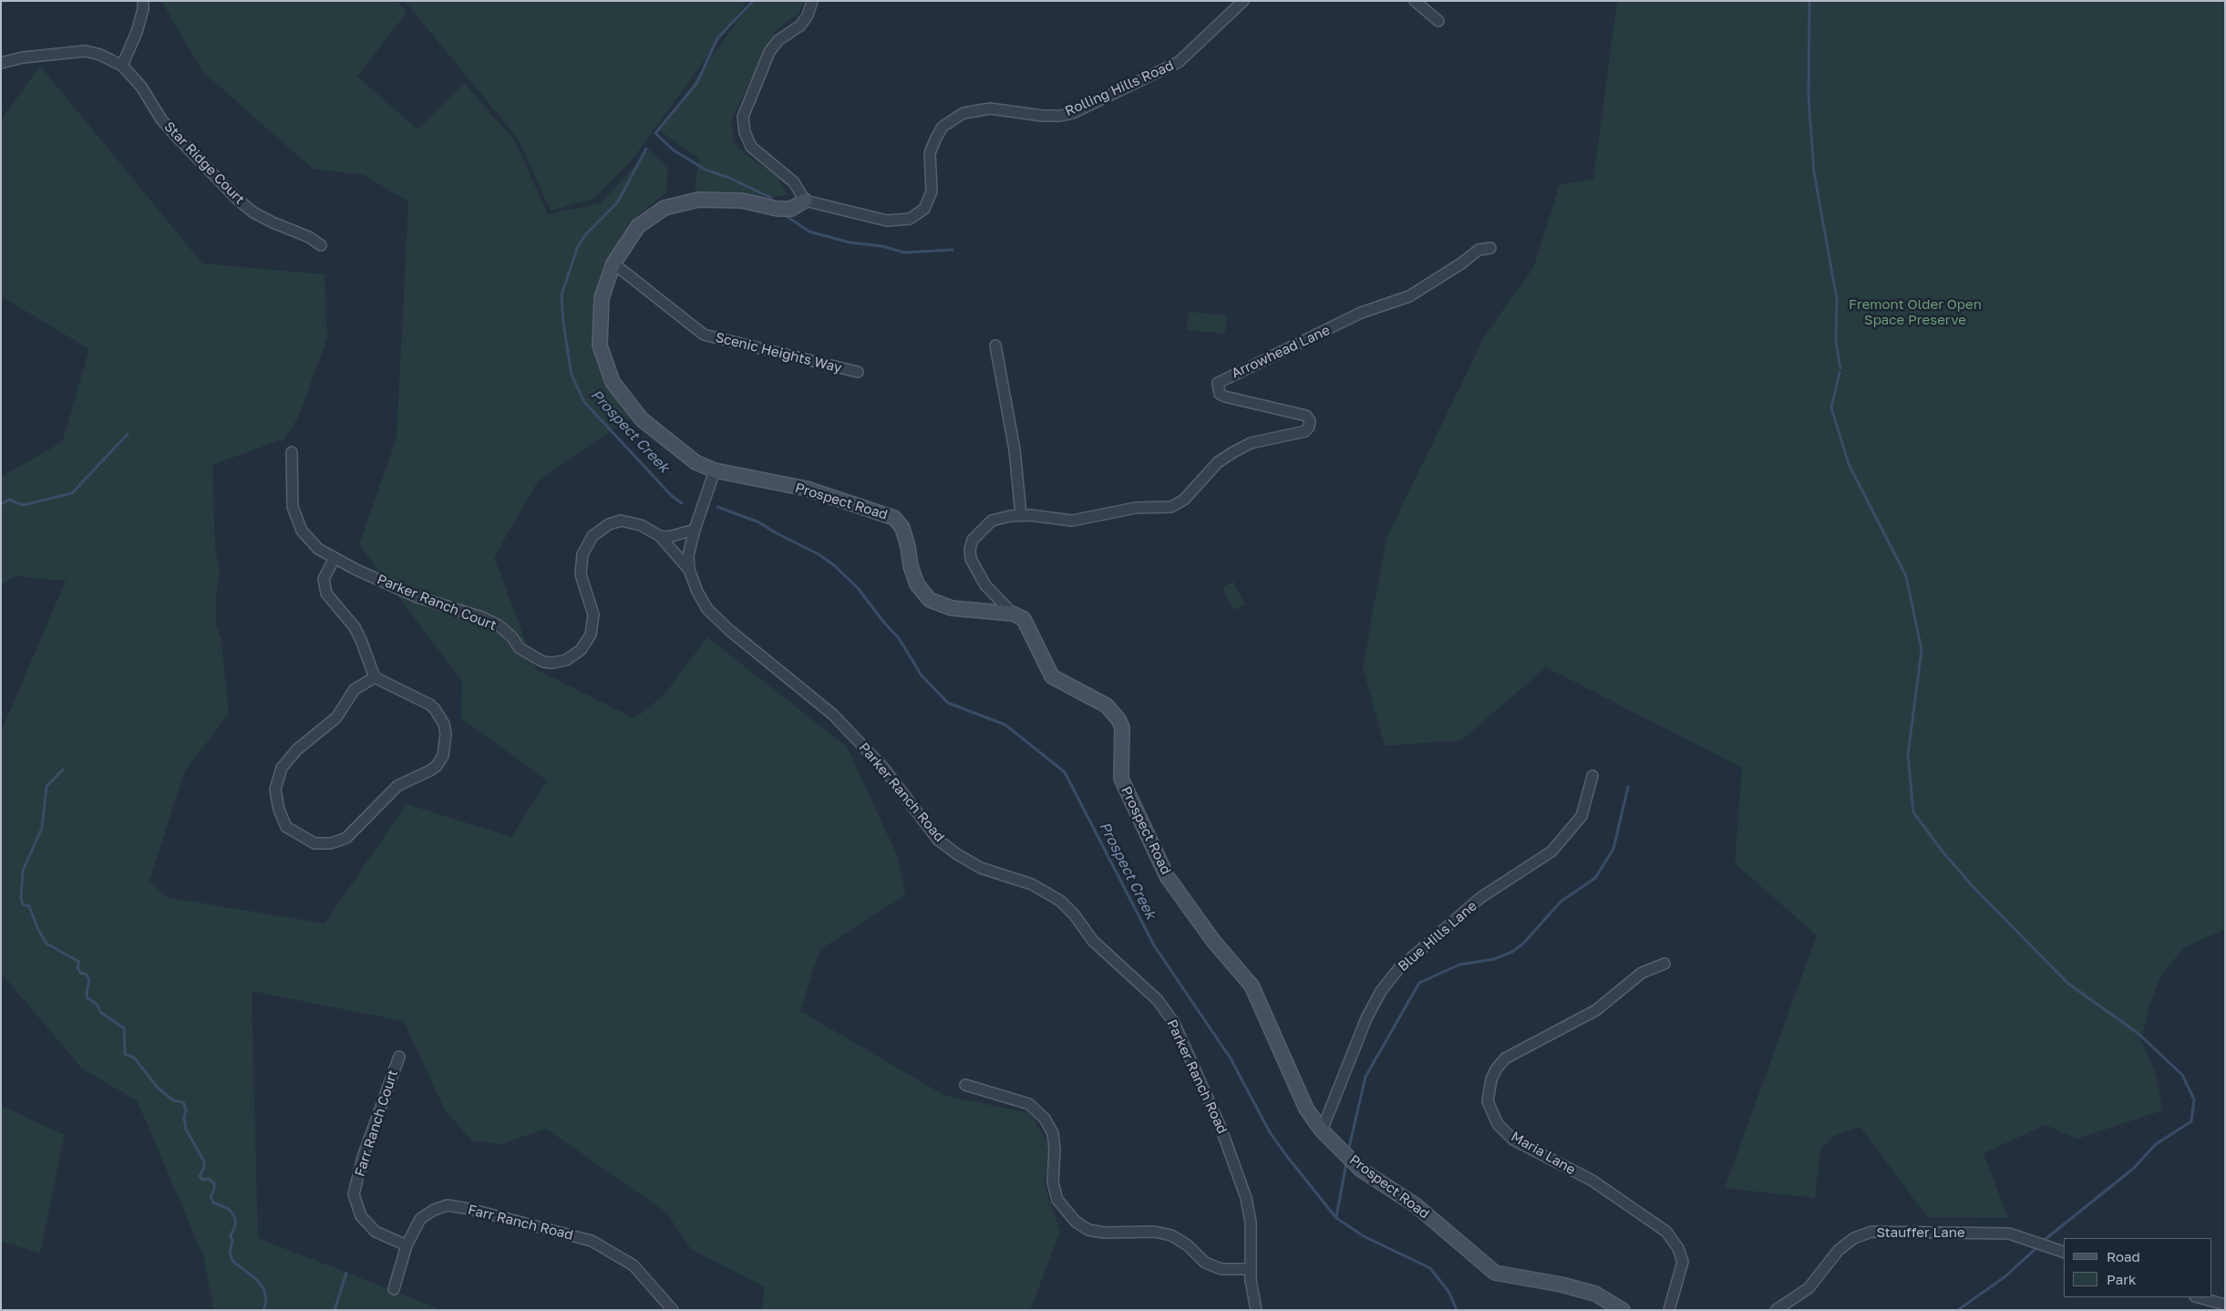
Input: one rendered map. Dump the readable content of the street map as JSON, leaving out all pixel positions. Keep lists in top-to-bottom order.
{
  "streets": {
    "street": [
      "Rolling Hills Road",
      "Star Ridge Court",
      "Arrowhead Lane",
      "Scenic Heights Way",
      "Prospect Road",
      "Parker Ranch Court",
      "Parker Ranch Road",
      "Blue Hills Lane",
      "Farr Ranch Court",
      "Maria Lane",
      "Farr Ranch Road",
      "Stauffer Lane"
    ]
  },
  "crossings": [
    ["Rolling Hills Road", "Prospect Road"],
    ["Arrowhead Lane", "Prospect Road"],
    ["Scenic Heights Way", "Prospect Road"],
    ["Prospect Road", "Parker Ranch Road"],
    ["Prospect Road", "Blue Hills Lane"],
    ["Parker Ranch Court", "Parker Ranch Road"],
    ["Farr Ranch Court", "Farr Ranch Road"]
  ],
  "water": ["Prospect Creek"],
  "parks": ["Fremont Older Open Space Preserve"],
  "legend": ["Road", "Park"]
}
